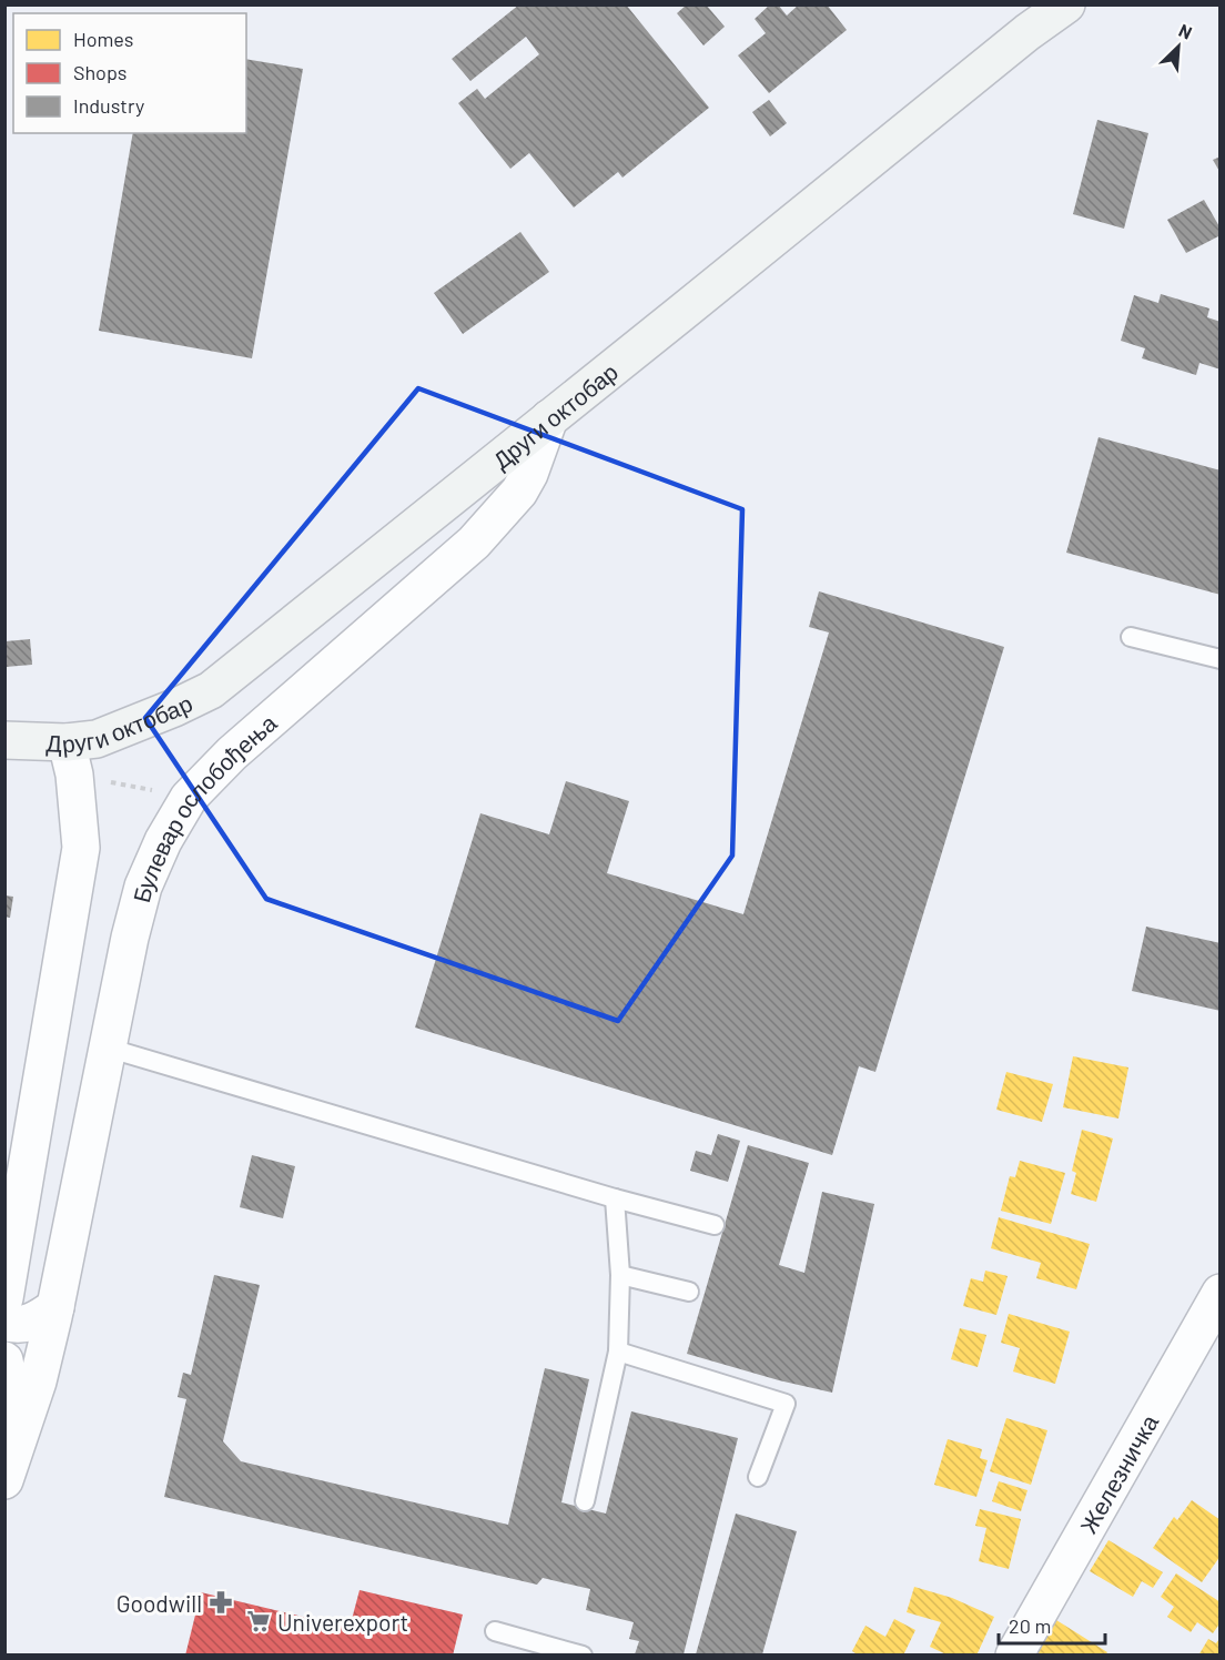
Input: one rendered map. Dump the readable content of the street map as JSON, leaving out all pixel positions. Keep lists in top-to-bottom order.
{
  "streets": {
    "main road": ["Други октобар"],
    "street": ["Булевар ослобођења", "Железничка"]
  },
  "crossings": [
    ["Други октобар", "Булевар ослобођења"]
  ],
  "places": {
    "pharmacy": ["Goodwill"],
    "supermarket": ["Univerexport"]
  },
  "legend": ["Homes", "Shops", "Industry"],
  "scale_bar": "20 m",
  "north": "top right"
}
